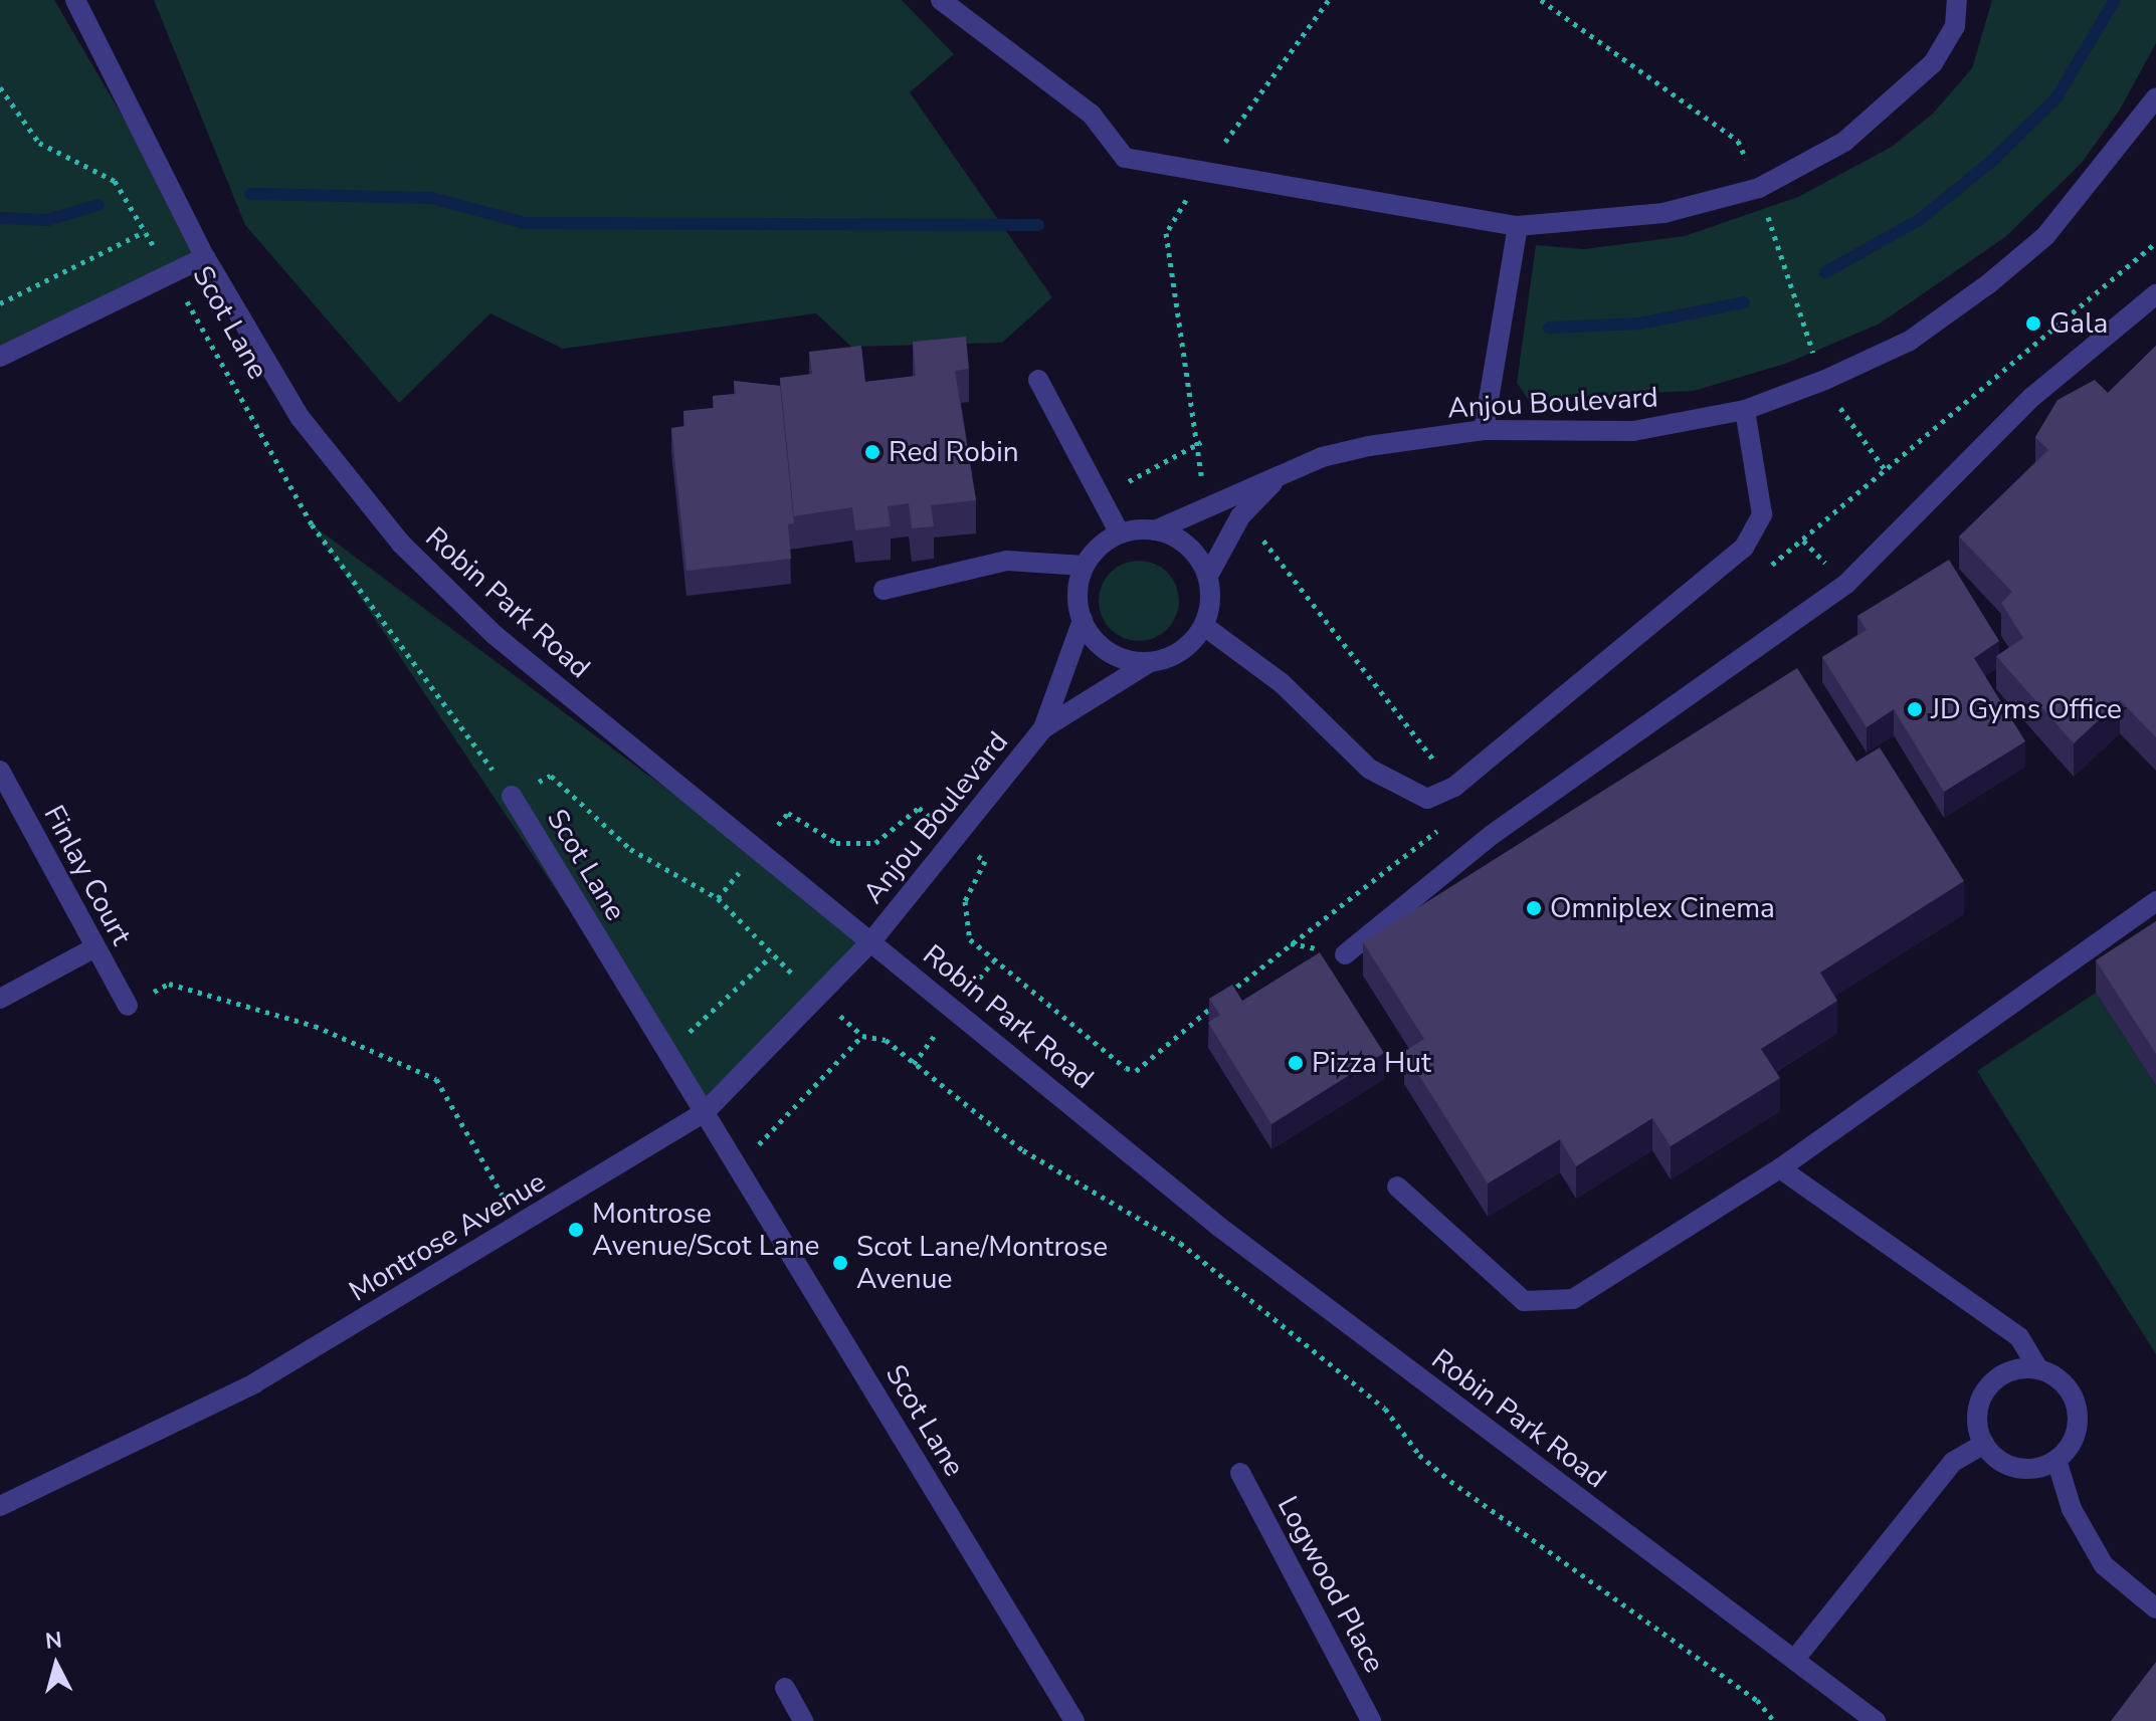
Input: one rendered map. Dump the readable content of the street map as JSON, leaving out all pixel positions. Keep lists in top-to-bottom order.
{
  "streets": {
    "street": [
      "Scot Lane",
      "Anjou Boulevard",
      "Robin Park Road",
      "Finlay Court",
      "Montrose Avenue",
      "Logwood Place"
    ]
  },
  "crossings": [
    ["Scot Lane", "Robin Park Road"],
    ["Scot Lane", "Montrose Avenue"],
    ["Anjou Boulevard", "Robin Park Road"],
    ["Anjou Boulevard", "Montrose Avenue"],
    ["Robin Park Road", "Montrose Avenue"]
  ],
  "places": [
    "Gala",
    "Red Robin",
    "JD Gyms Office",
    "Omniplex Cinema",
    "Pizza Hut",
    "Montrose Avenue/Scot Lane",
    "Scot Lane/Montrose Avenue"
  ],
  "north": "top"
}
